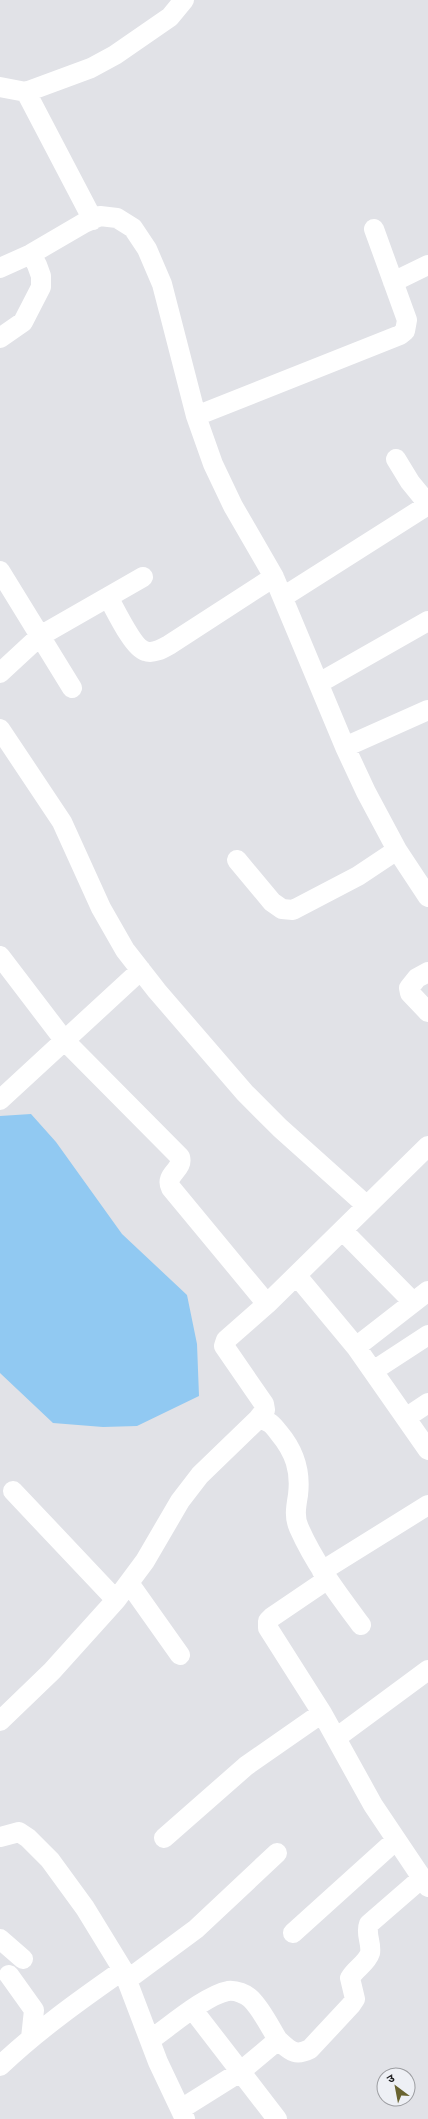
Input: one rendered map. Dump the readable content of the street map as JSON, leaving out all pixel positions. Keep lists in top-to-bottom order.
{
  "north": "top left"
}
